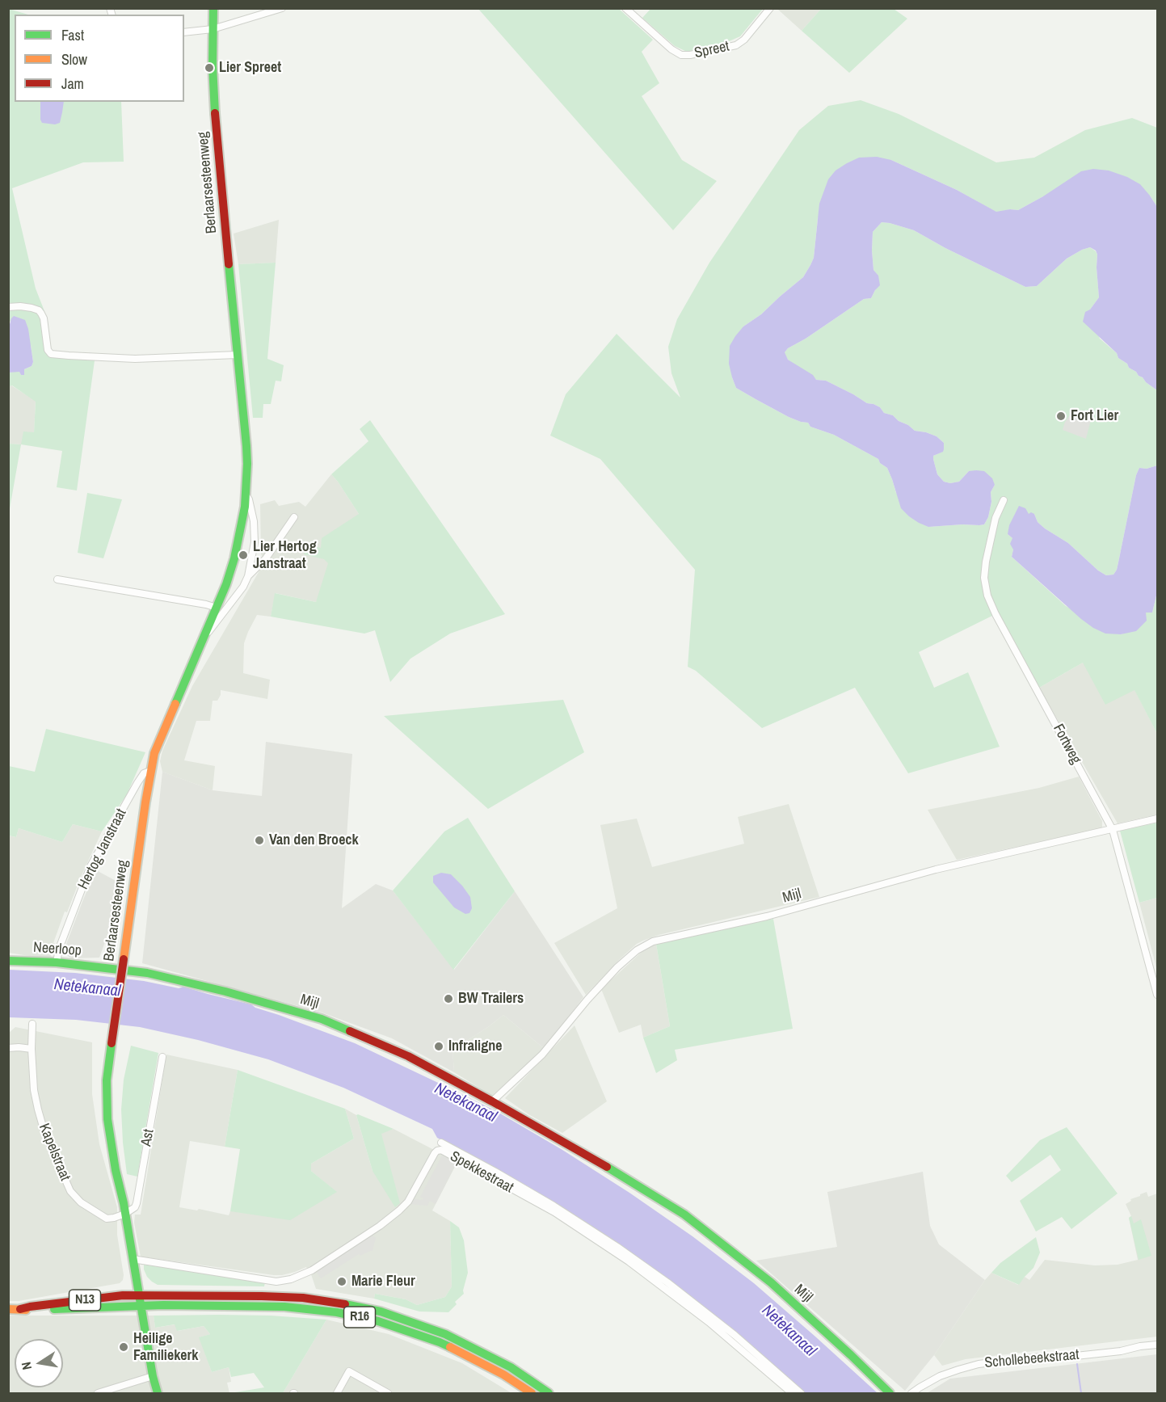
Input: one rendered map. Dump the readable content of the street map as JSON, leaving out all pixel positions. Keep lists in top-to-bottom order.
{
  "streets": {
    "street": [
      "Spreet",
      "Berlaarsesteenweg",
      "Fortweg",
      "Hertog Janstraat",
      "Mijl",
      "Neerloop",
      "Ast",
      "Kapelstraat",
      "Spekkestraat",
      "N13",
      "R16",
      "Schollebeekstraat"
    ]
  },
  "crossings": [
    ["Berlaarsesteenweg", "Hertog Janstraat"],
    ["Berlaarsesteenweg", "Ast"],
    ["Berlaarsesteenweg", "Kapelstraat"],
    ["Berlaarsesteenweg", "Spekkestraat"],
    ["Berlaarsesteenweg", "N13"],
    ["Berlaarsesteenweg", "R16"],
    ["Fortweg", "Mijl"],
    ["Hertog Janstraat", "Neerloop"],
    ["Mijl", "Neerloop"],
    ["Ast", "Kapelstraat"],
    ["N13", "R16"]
  ],
  "water": ["Netekanaal"],
  "places": [
    "Lier Spreet",
    "Fort Lier",
    "Lier Hertog Janstraat",
    "Van den Broeck",
    "BW Trailers",
    "Infraligne",
    "Marie Fleur",
    "Heilige Familiekerk"
  ],
  "legend": ["Fast", "Slow", "Jam"],
  "north": "left"
}
